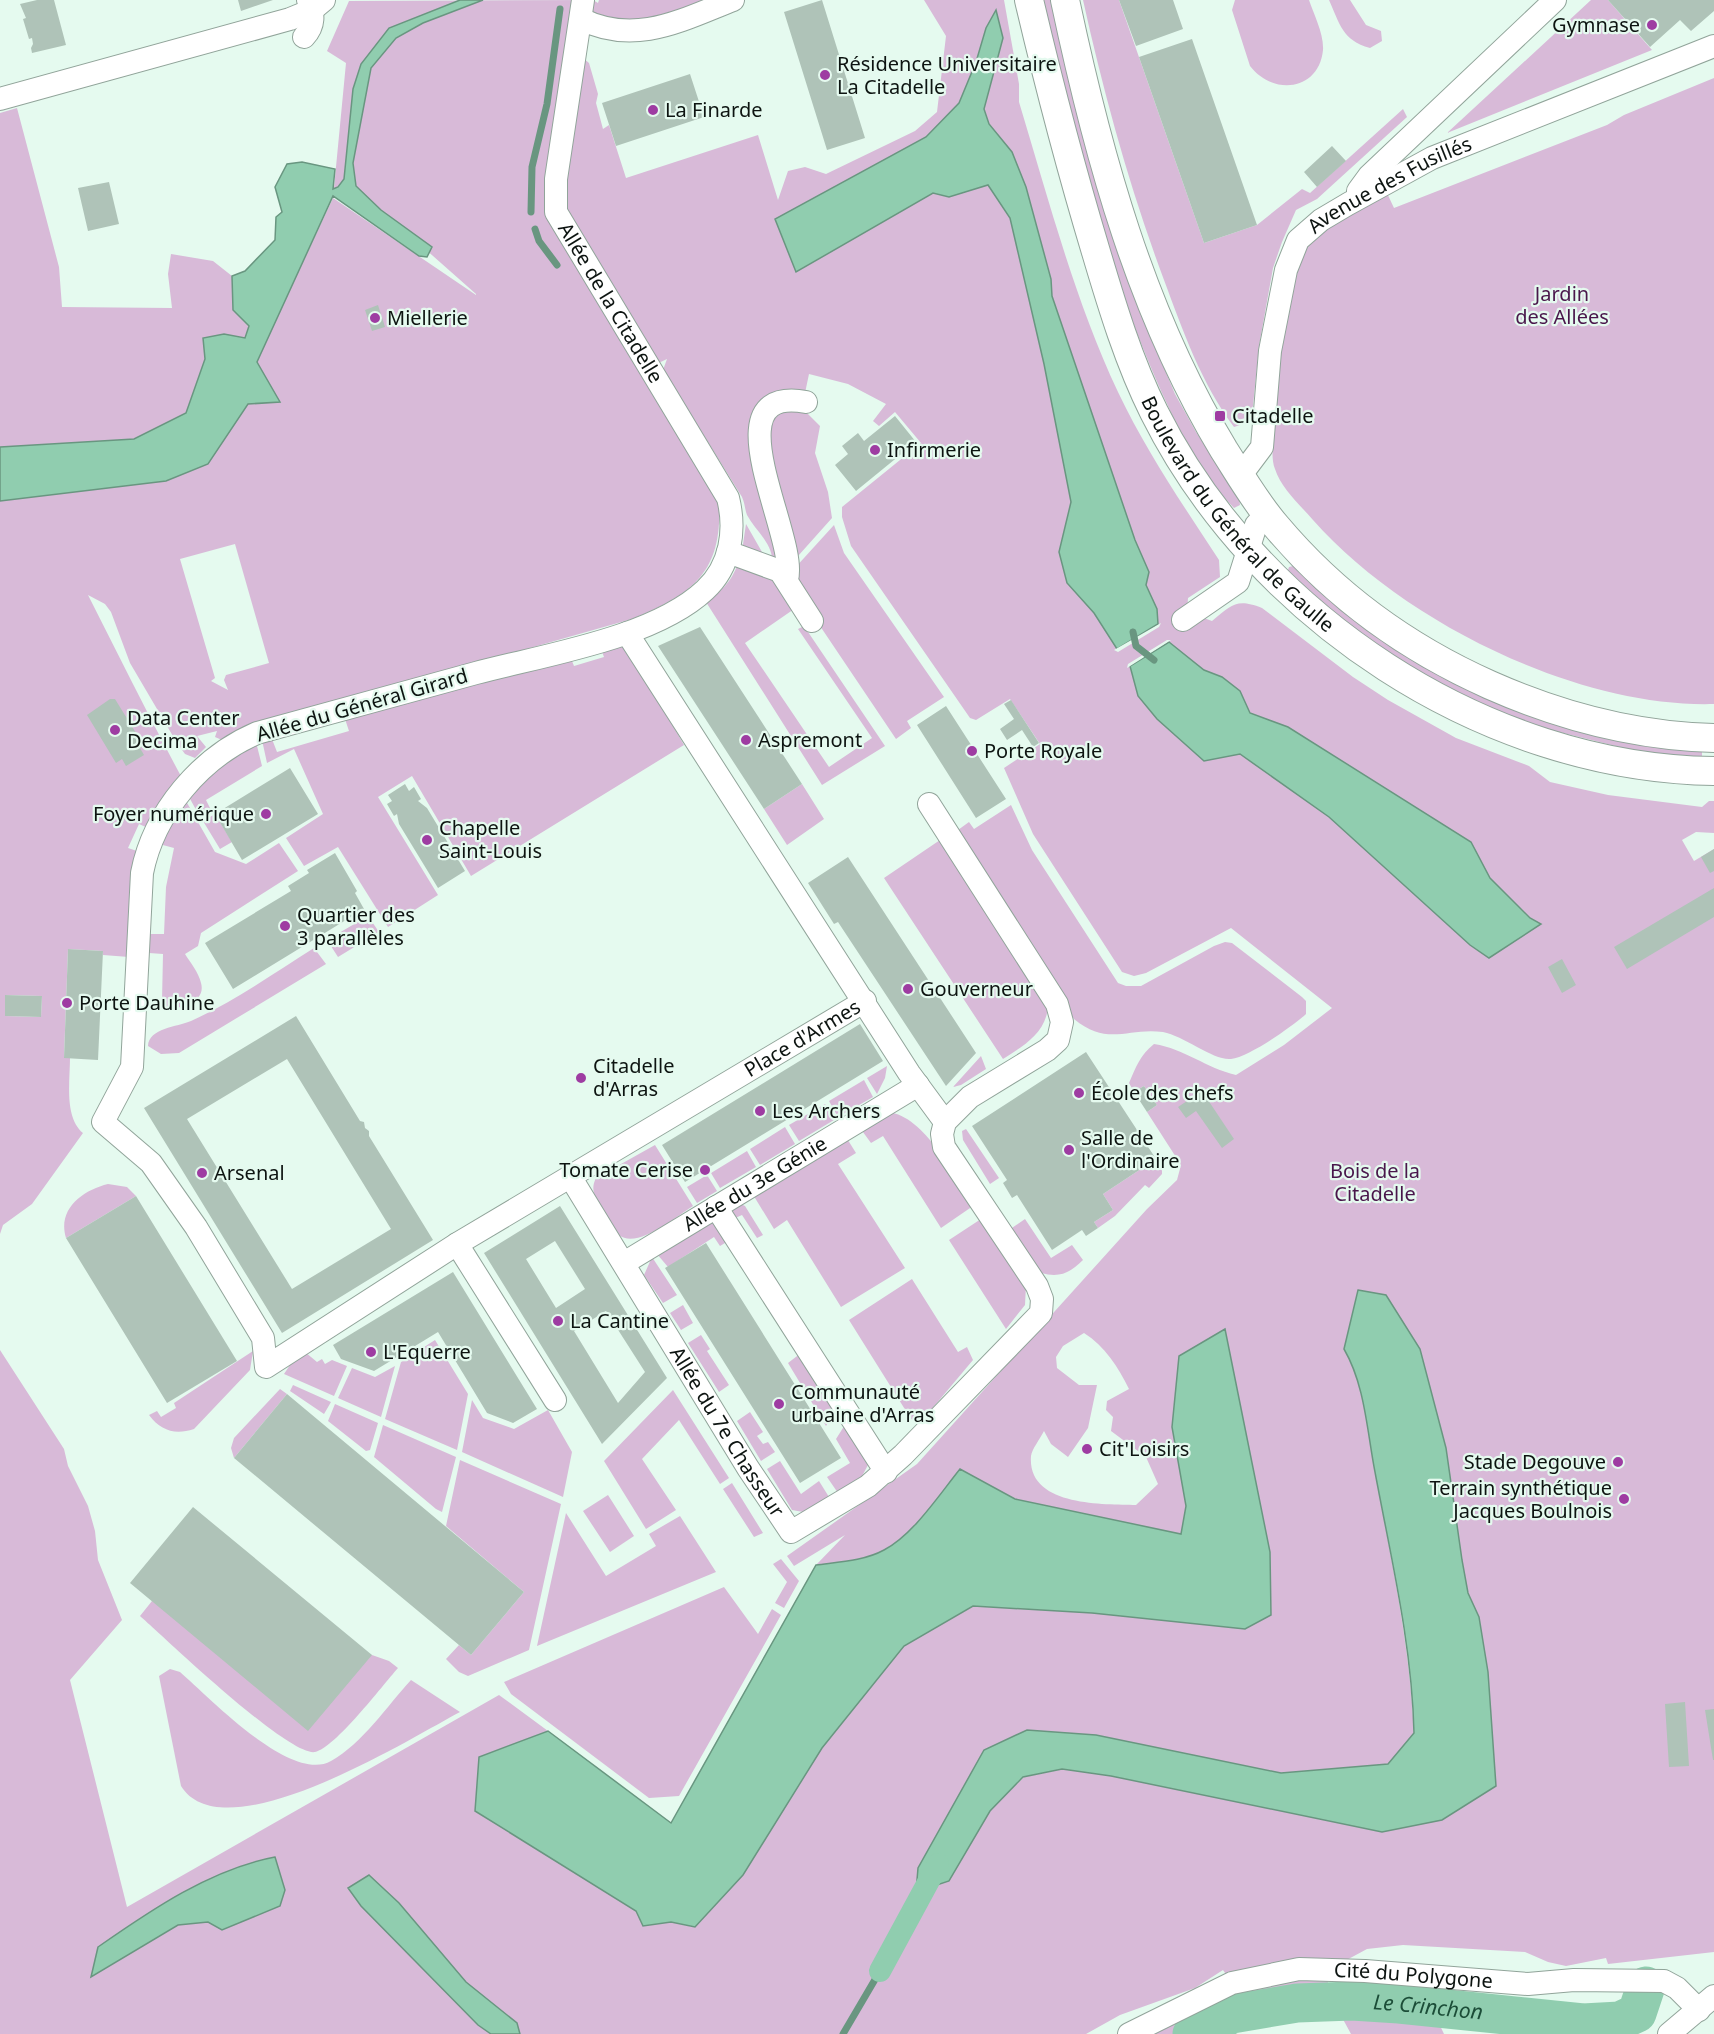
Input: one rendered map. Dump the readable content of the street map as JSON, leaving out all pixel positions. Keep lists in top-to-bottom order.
{
  "streets": {
    "main road": ["Boulevard du Général de Gaulle"],
    "street": [
      "Avenue des Fusillés",
      "Allée de la Citadelle",
      "Allée du Général Girard",
      "Place d'Armes",
      "Allée du 3e Génie",
      "Allée du 7e Chasseur",
      "Cité du Polygone"
    ]
  },
  "crossings": [
    ["Avenue des Fusillés", "Boulevard du Général de Gaulle"],
    ["Allée de la Citadelle", "Allée du Général Girard"],
    ["Allée du Général Girard", "Place d'Armes"],
    ["Place d'Armes", "Allée du 7e Chasseur"],
    ["Allée du 3e Génie", "Allée du 7e Chasseur"]
  ],
  "water": ["Le Crinchon"],
  "parks": ["Jardin des Allées", "Bois de la Citadelle"],
  "places": {
    "other": [
      "Gymnase",
      "Résidence Universitaire La Citadelle",
      "La Finarde",
      "Miellerie",
      "Infirmerie",
      "Data Center Decima",
      "Aspremont",
      "Porte Royale",
      "Foyer numérique",
      "Chapelle Saint-Louis",
      "Quartier des 3 parallèles",
      "Gouverneur",
      "Porte Dauhine",
      "Citadelle d'Arras",
      "École des chefs",
      "Les Archers",
      "Salle de l'Ordinaire",
      "Tomate Cerise",
      "Arsenal",
      "La Cantine",
      "L'Equerre",
      "Communauté urbaine d'Arras",
      "Cit'Loisirs",
      "Stade Degouve",
      "Terrain synthétique Jacques Boulnois"
    ],
    "transit": ["Citadelle"]
  }
}
